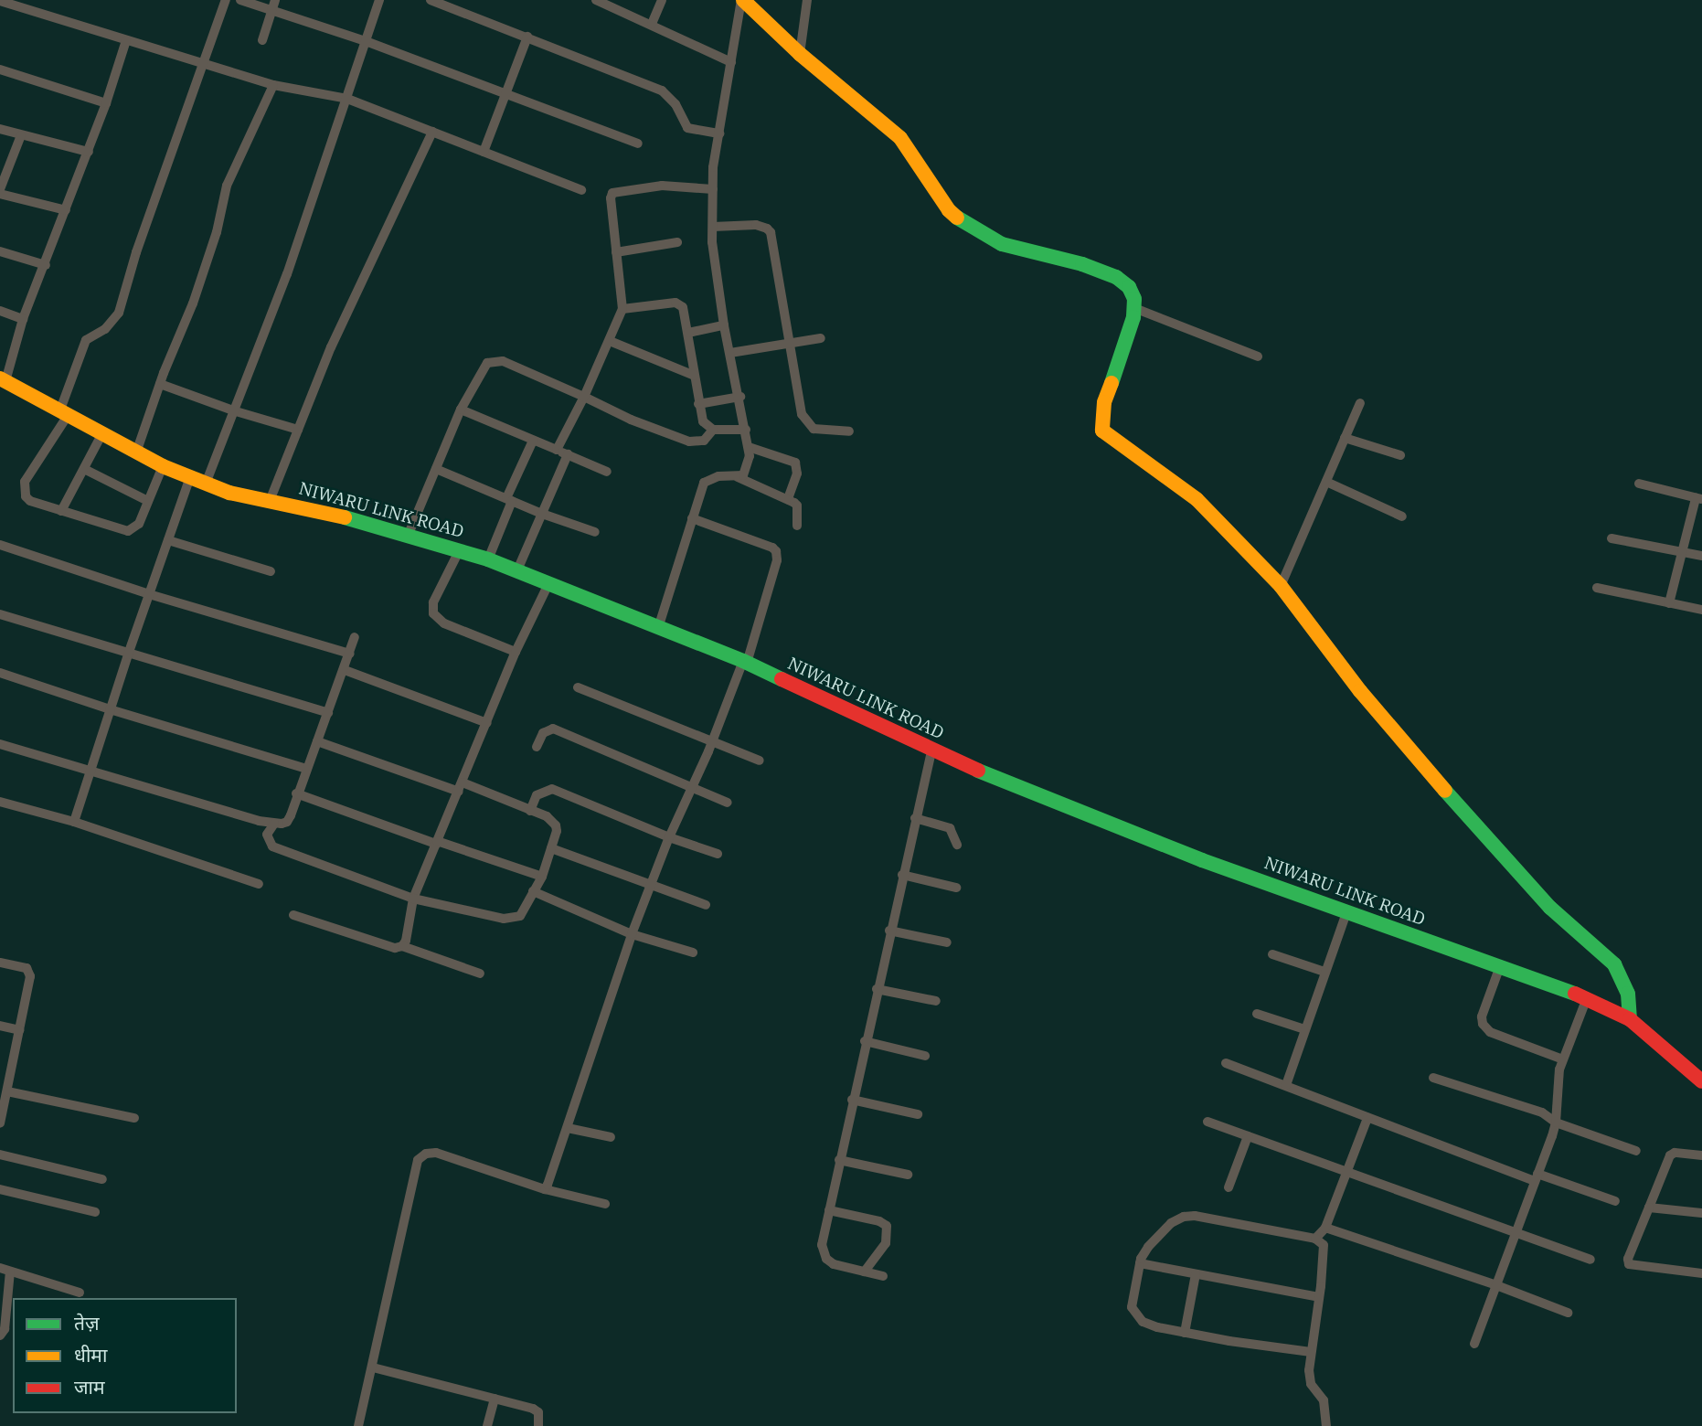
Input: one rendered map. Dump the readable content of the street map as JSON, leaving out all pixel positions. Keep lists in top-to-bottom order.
{
  "streets": {
    "street": ["NIWARU LINK ROAD"]
  },
  "legend": ["तेज़", "धीमा", "जाम"]
}
